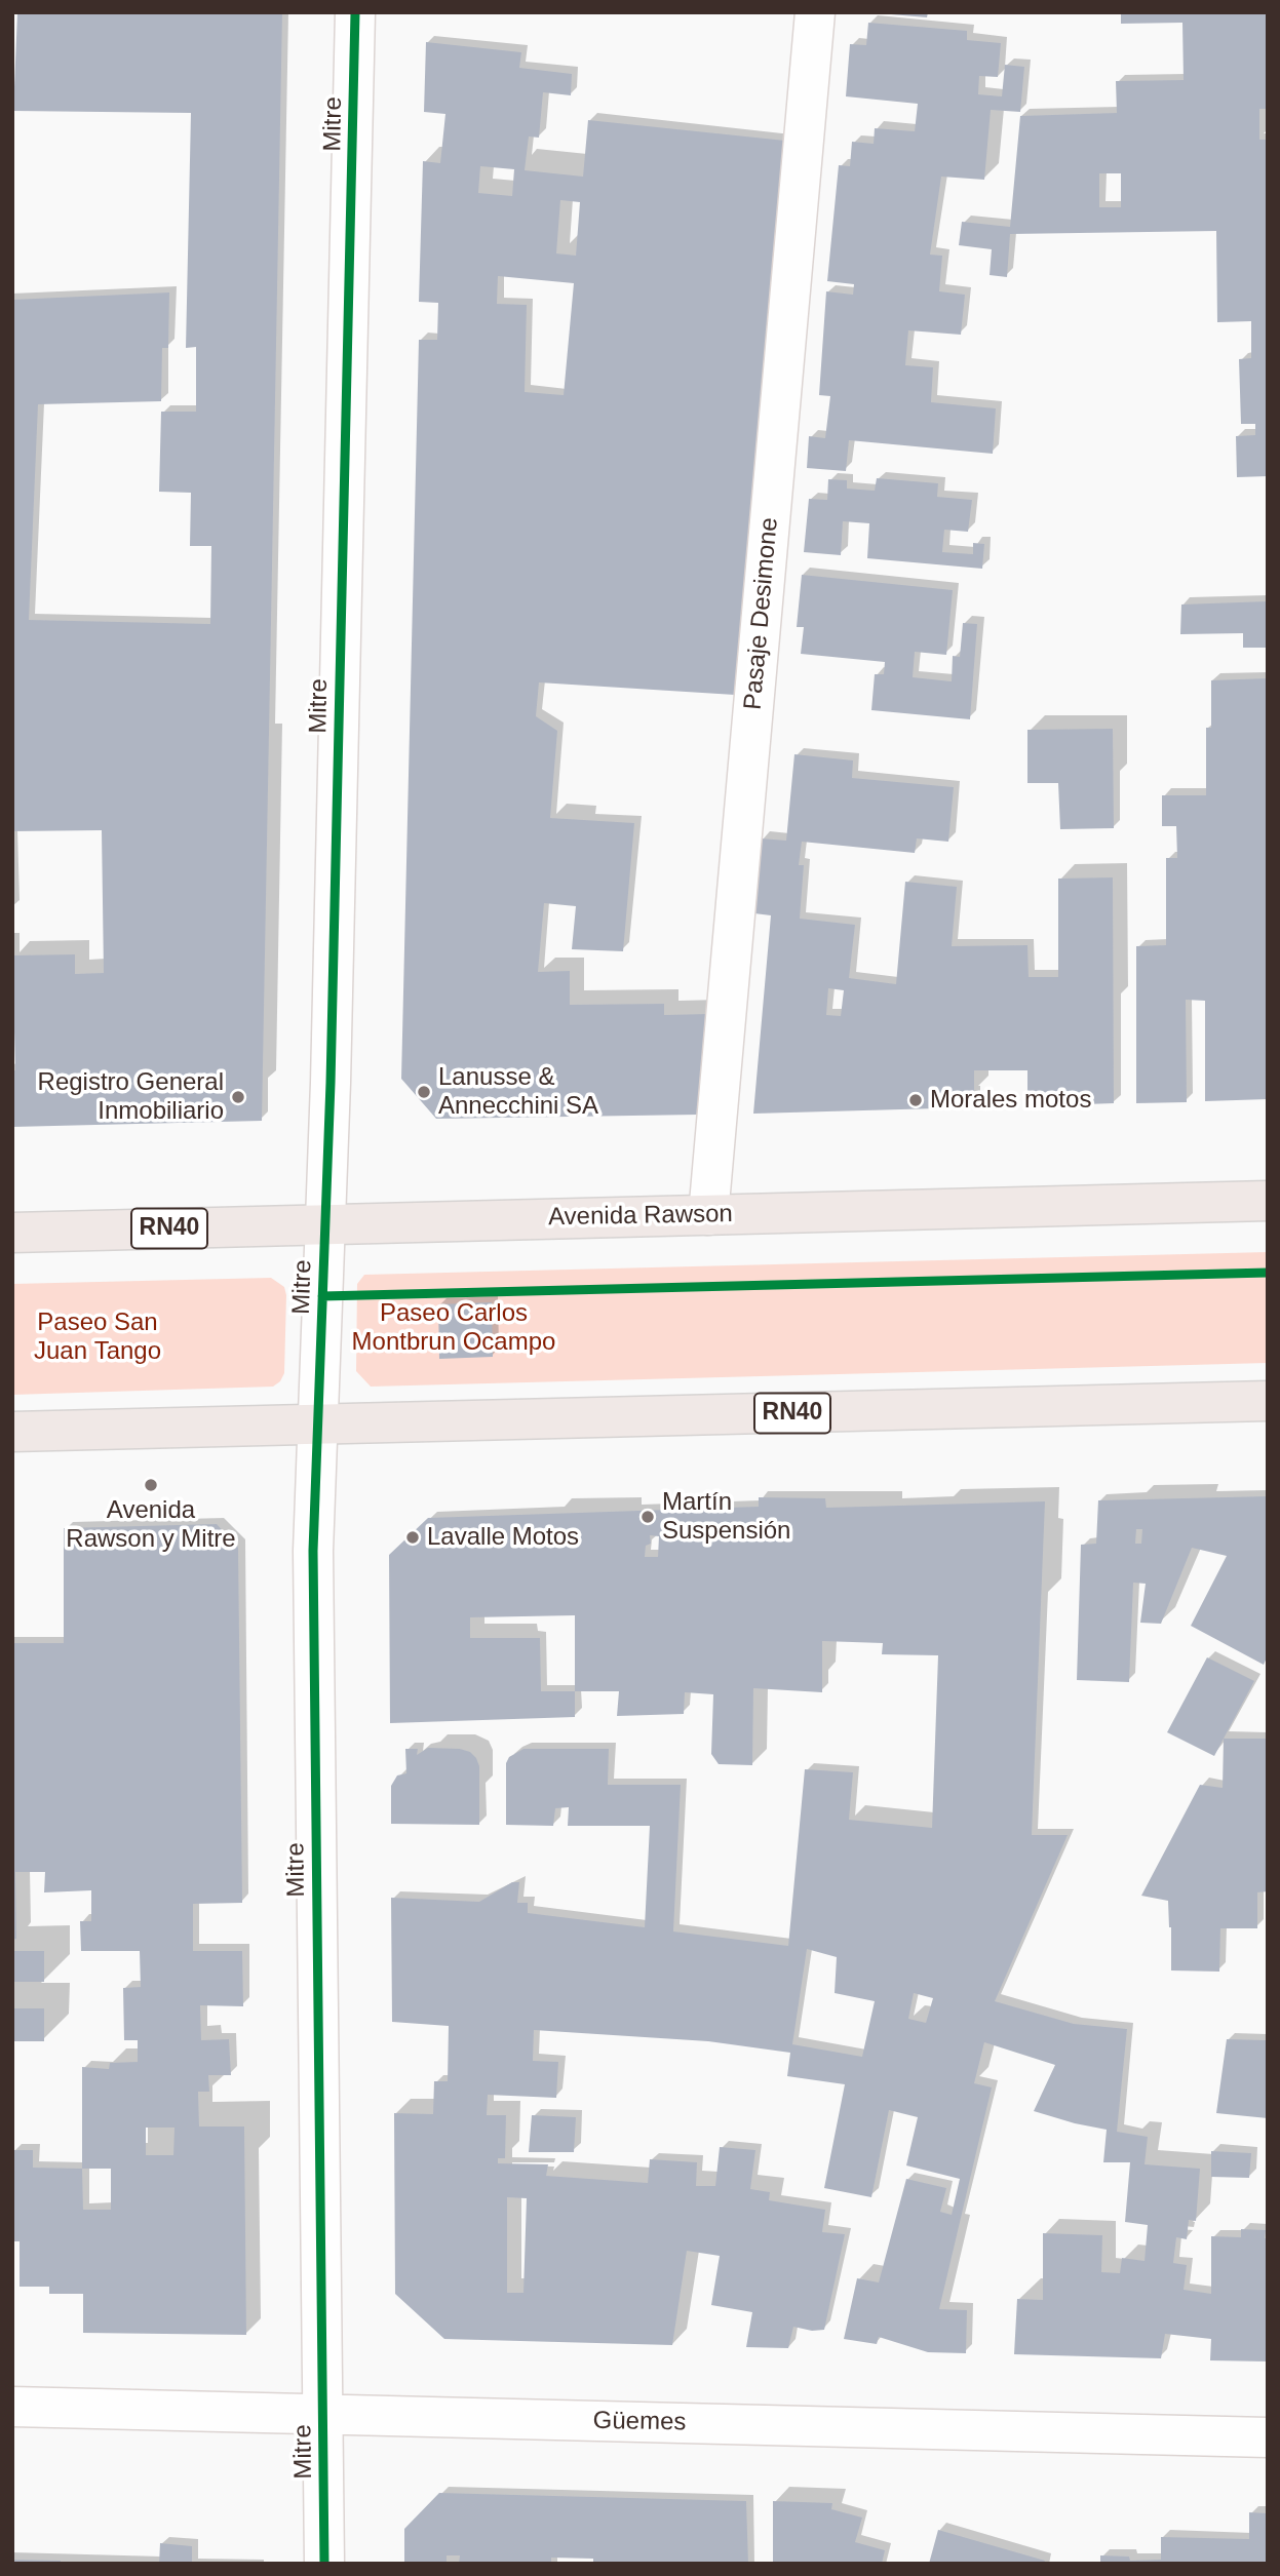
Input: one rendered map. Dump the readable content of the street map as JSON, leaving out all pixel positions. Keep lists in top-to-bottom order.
{
  "streets": {
    "main road": ["Avenida Rawson", "RN40"],
    "street": ["Mitre", "Pasaje Desimone", "Güemes"]
  },
  "crossings": [
    ["Mitre", "Avenida Rawson"],
    ["Mitre", "RN40"],
    ["Mitre", "Güemes"],
    ["Pasaje Desimone", "Avenida Rawson"]
  ],
  "parks": ["Paseo Carlos Montbrun Ocampo", "Paseo San Juan Tango"],
  "places": [
    "Lanusse & Annecchini SA",
    "Registro General Inmobiliario",
    "Morales motos",
    "Avenida Rawson y Mitre",
    "Martín Suspensión",
    "Lavalle Motos"
  ]
}
